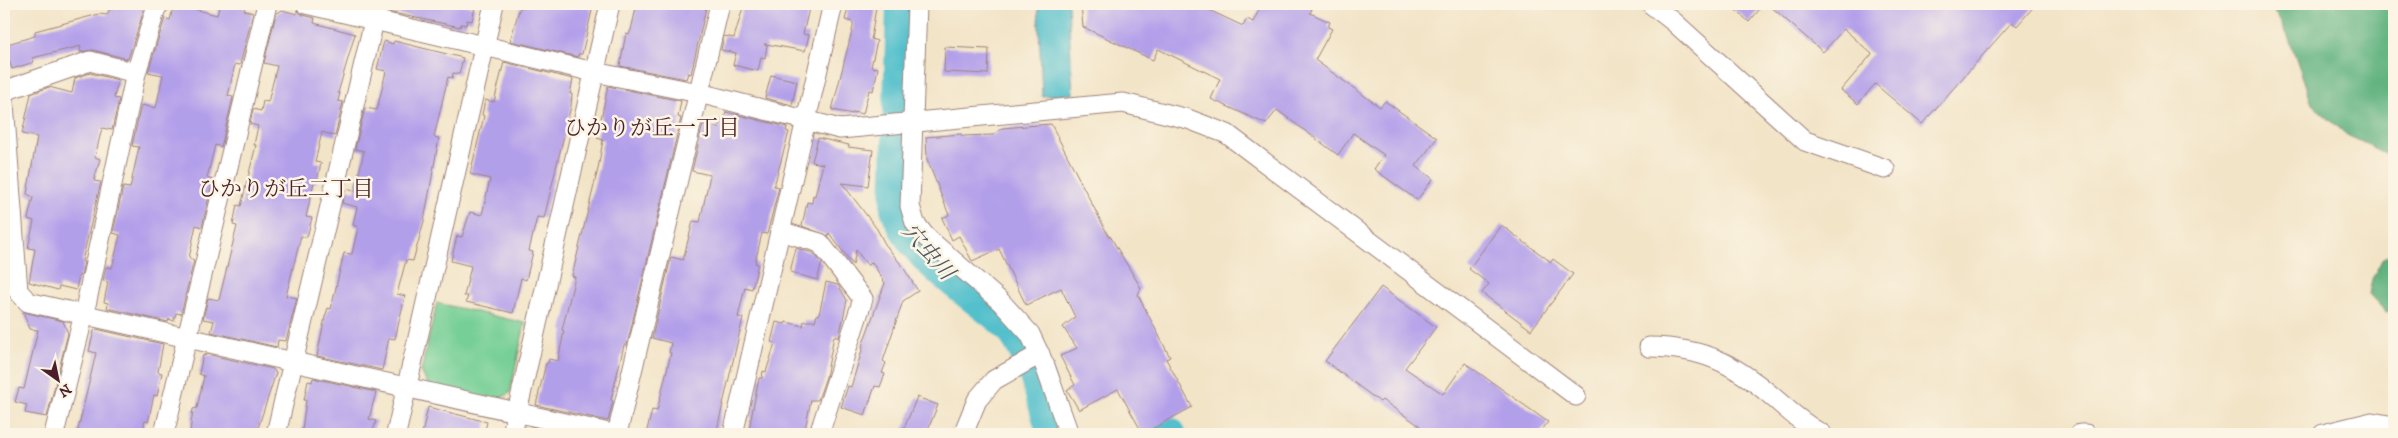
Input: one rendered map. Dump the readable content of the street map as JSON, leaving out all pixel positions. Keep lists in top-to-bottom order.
{
  "districts": ["ひかりが丘一丁目", "ひかりが丘二丁目"],
  "water": ["穴虫川"],
  "north": "bottom right"
}
